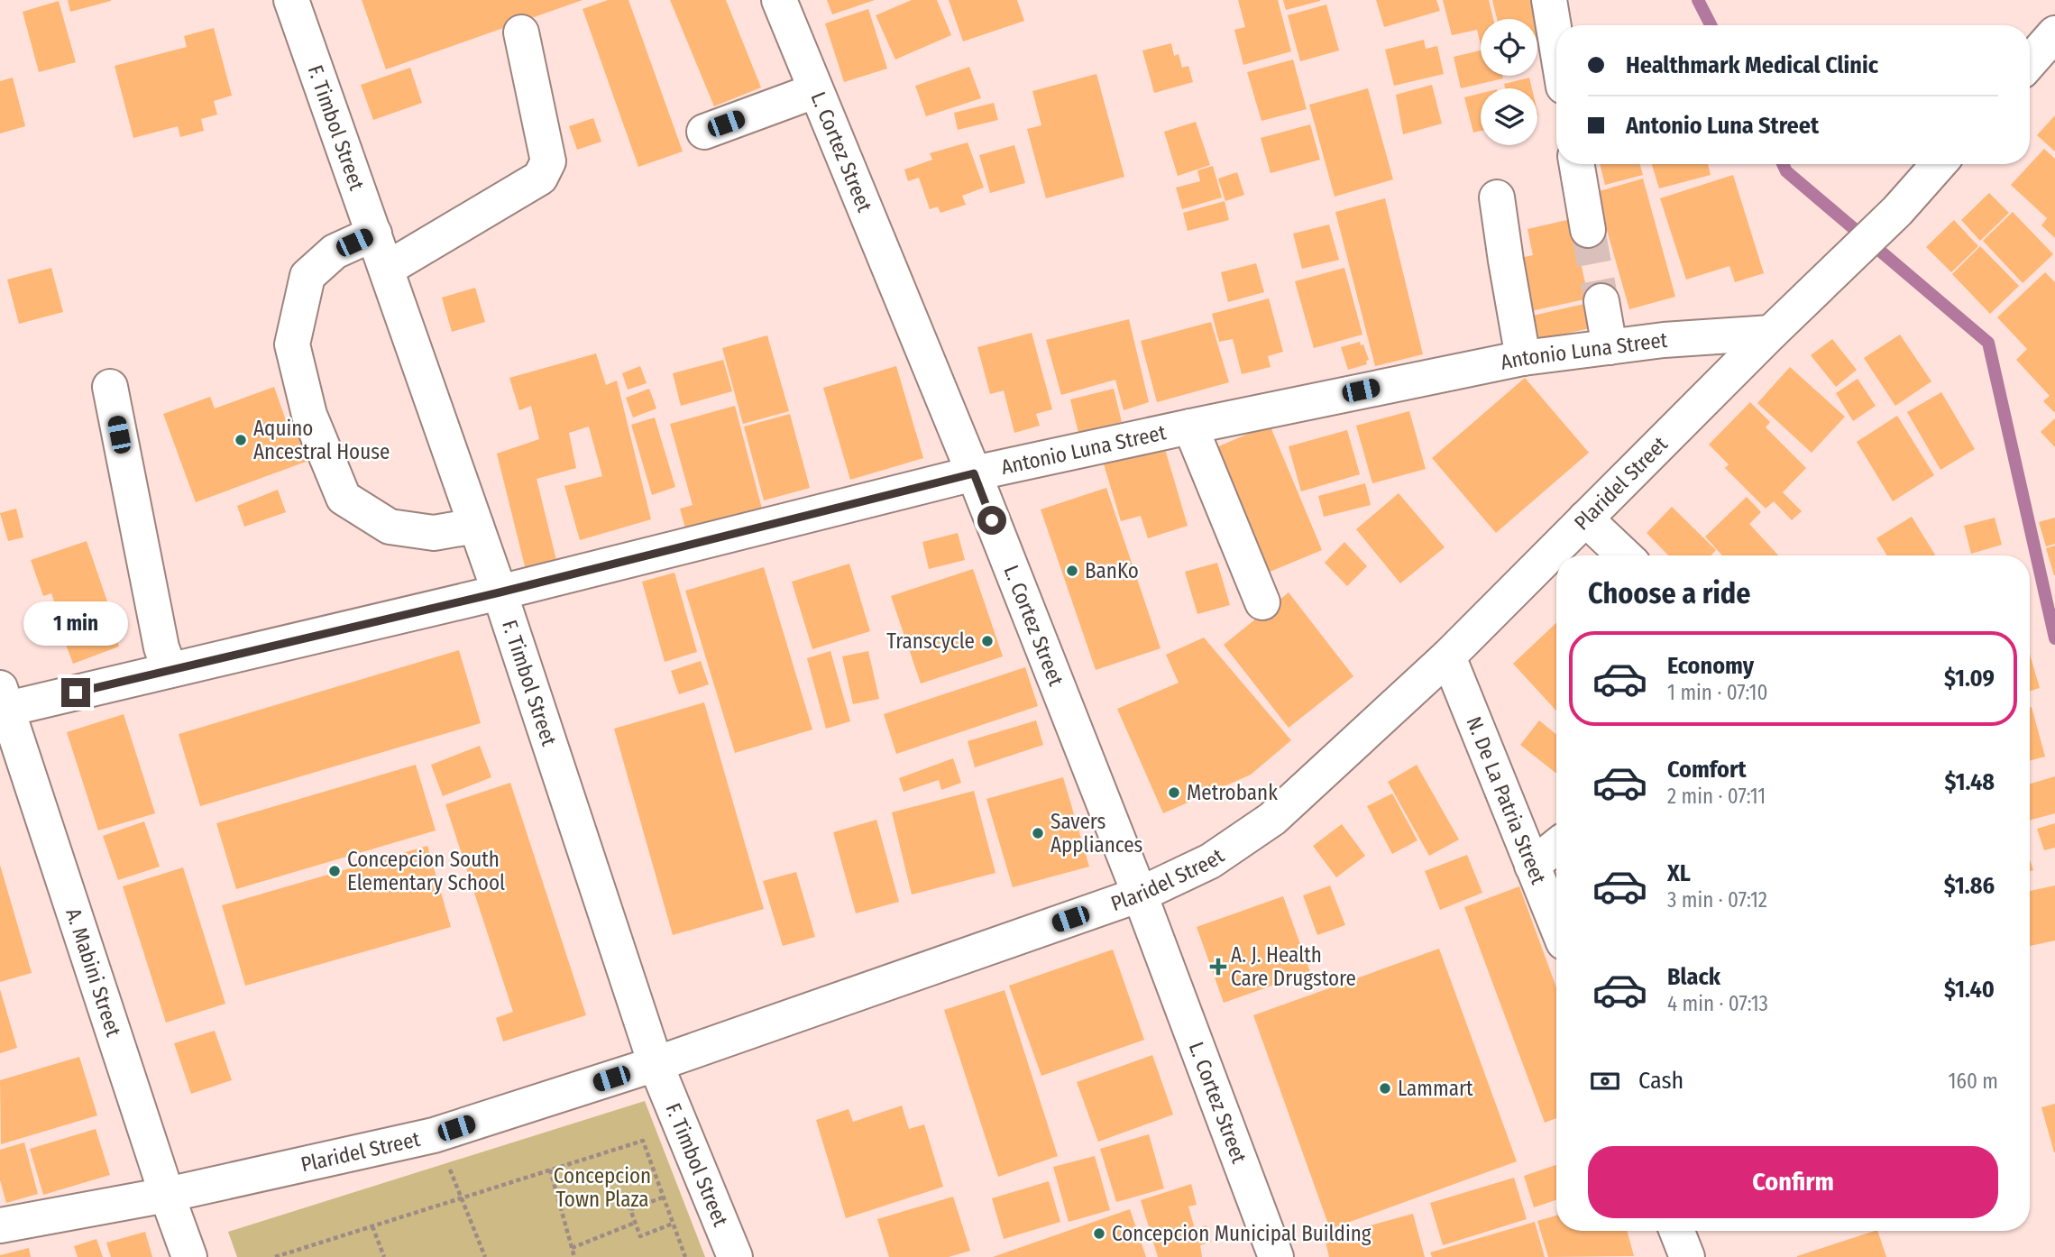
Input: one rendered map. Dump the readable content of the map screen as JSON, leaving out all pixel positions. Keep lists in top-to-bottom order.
{
  "streets": {
    "street": [
      "F. Timbol Street",
      "L. Cortez Street",
      "Antonio Luna Street",
      "Plaridel Street",
      "N. De La Patria Street",
      "A. Mabini Street"
    ]
  },
  "crossings": [
    ["F. Timbol Street", "Antonio Luna Street"],
    ["F. Timbol Street", "Plaridel Street"],
    ["L. Cortez Street", "Antonio Luna Street"],
    ["L. Cortez Street", "Plaridel Street"],
    ["Antonio Luna Street", "Plaridel Street"],
    ["Antonio Luna Street", "A. Mabini Street"],
    ["Plaridel Street", "N. De La Patria Street"],
    ["Plaridel Street", "A. Mabini Street"]
  ],
  "parks": ["Concepcion Town Plaza"],
  "places": {
    "other": [
      "Aquino Ancestral House",
      "BanKo",
      "Transcycle",
      "Metrobank",
      "Savers Appliances",
      "Concepcion South Elementary School",
      "Lammart",
      "Concepcion Municipal Building"
    ],
    "health": ["A. J. Health Care Drugstore"]
  },
  "page": {
    "banner": ["Healthmark Medical Clinic", "Antonio Luna Street"],
    "heading": "Choose a ride",
    "bubble": "1 min",
    "list": [
      {
        "name": "Economy",
        "note": "1 min · 07:10",
        "value": "$1.09"
      },
      {
        "name": "Comfort",
        "note": "2 min · 07:11",
        "value": "$1.48"
      },
      {
        "name": "XL",
        "note": "3 min · 07:12",
        "value": "$1.86"
      },
      {
        "name": "Black",
        "note": "4 min · 07:13",
        "value": "$1.40"
      }
    ],
    "pay": ["Cash", "160 m"],
    "buttons": "Confirm"
  }
}
